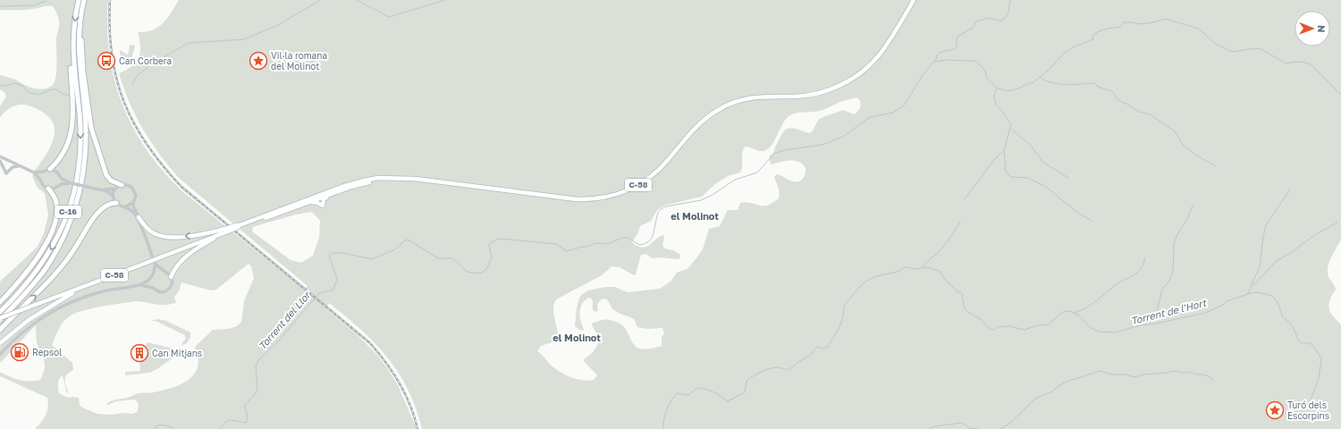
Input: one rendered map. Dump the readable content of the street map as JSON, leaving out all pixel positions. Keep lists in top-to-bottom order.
{
  "streets": {
    "highway": ["C-16"],
    "main road": ["C-58"]
  },
  "crossings": [
    ["C-58", "C-16"]
  ],
  "districts": ["el Molinot", "el Molinot"],
  "water": ["Torrent de l'Hort", "Torrent del Llor"],
  "places": {
    "bus stop": ["Can Corbera"],
    "place": ["Vil·la romana del Molinot", "Turó dels Escorpins"],
    "fuel station": ["Repsol"],
    "building": ["Can Mitjans"]
  },
  "north": "right"
}
